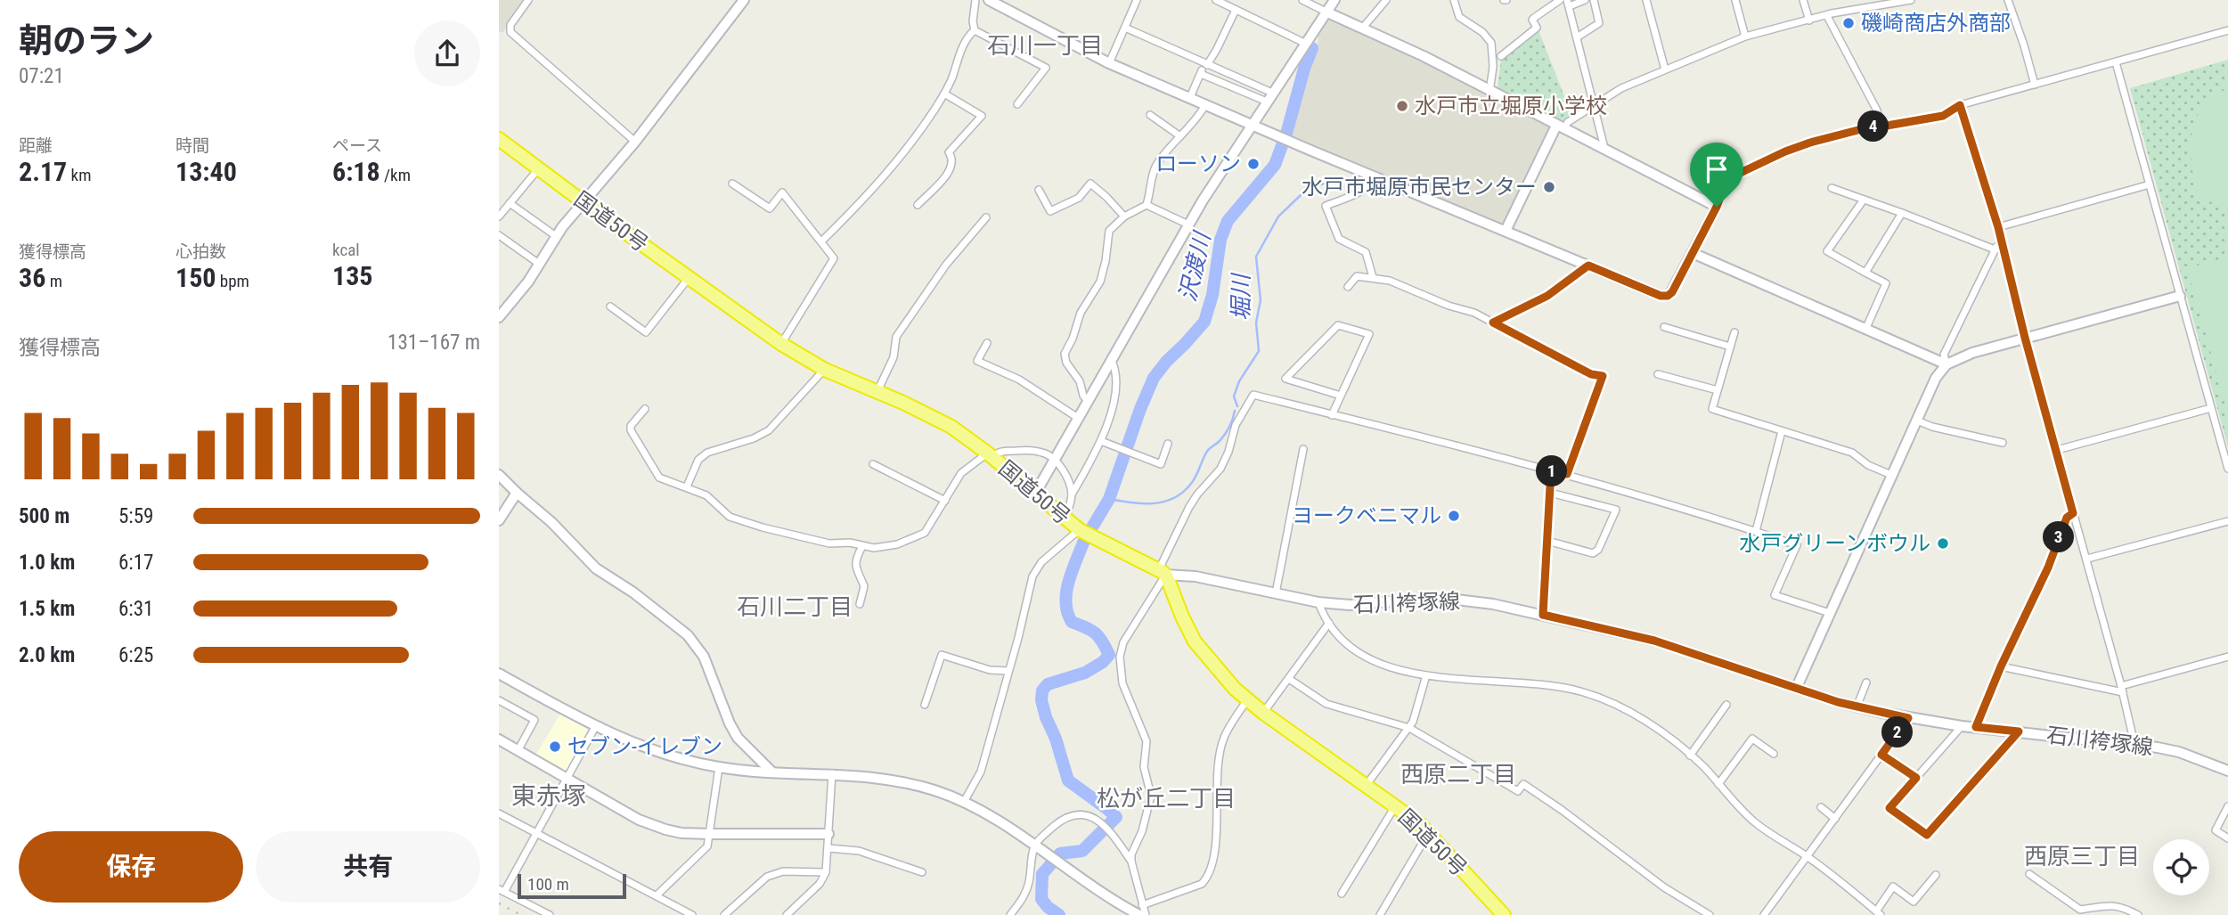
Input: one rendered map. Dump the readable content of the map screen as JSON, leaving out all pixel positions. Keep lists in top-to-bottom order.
{
  "streets": {
    "highway": ["国道50号"],
    "street": ["石川袴塚線"]
  },
  "crossings": [
    ["国道50号", "石川袴塚線"]
  ],
  "districts": [
    "石川一丁目",
    "石川二丁目",
    "西原二丁目",
    "東赤塚",
    "松が丘二丁目",
    "西原三丁目"
  ],
  "water": ["沢渡川", "堀川"],
  "places": [
    "磯崎商店外商部",
    "水戸市立堀原小学校",
    "ローソン",
    "水戸市堀原市民センター",
    "ヨークベニマル",
    "水戸グリーンボウル",
    "セブン-イレブン"
  ],
  "scale_bar": "100 m",
  "page": {
    "heading": ["朝のラン", "07:21"],
    "stats": [
      ["距離", "2.17 km"],
      ["時間", "13:40"],
      ["ペース", "6:18 /km"],
      ["獲得標高", "36 m"],
      ["心拍数", "150 bpm"],
      ["kcal", "135"]
    ],
    "pins": [
      "4",
      "1",
      "3",
      "2"
    ],
    "chart": ["獲得標高", "131–167 m"],
    "list": [
      {
        "name": "500 m",
        "note": "5:59"
      },
      {
        "name": "1.0 km",
        "note": "6:17"
      },
      {
        "name": "1.5 km",
        "note": "6:31"
      },
      {
        "name": "2.0 km",
        "note": "6:25"
      }
    ],
    "buttons": ["保存", "共有"],
    "scale": "100 m"
  }
}
